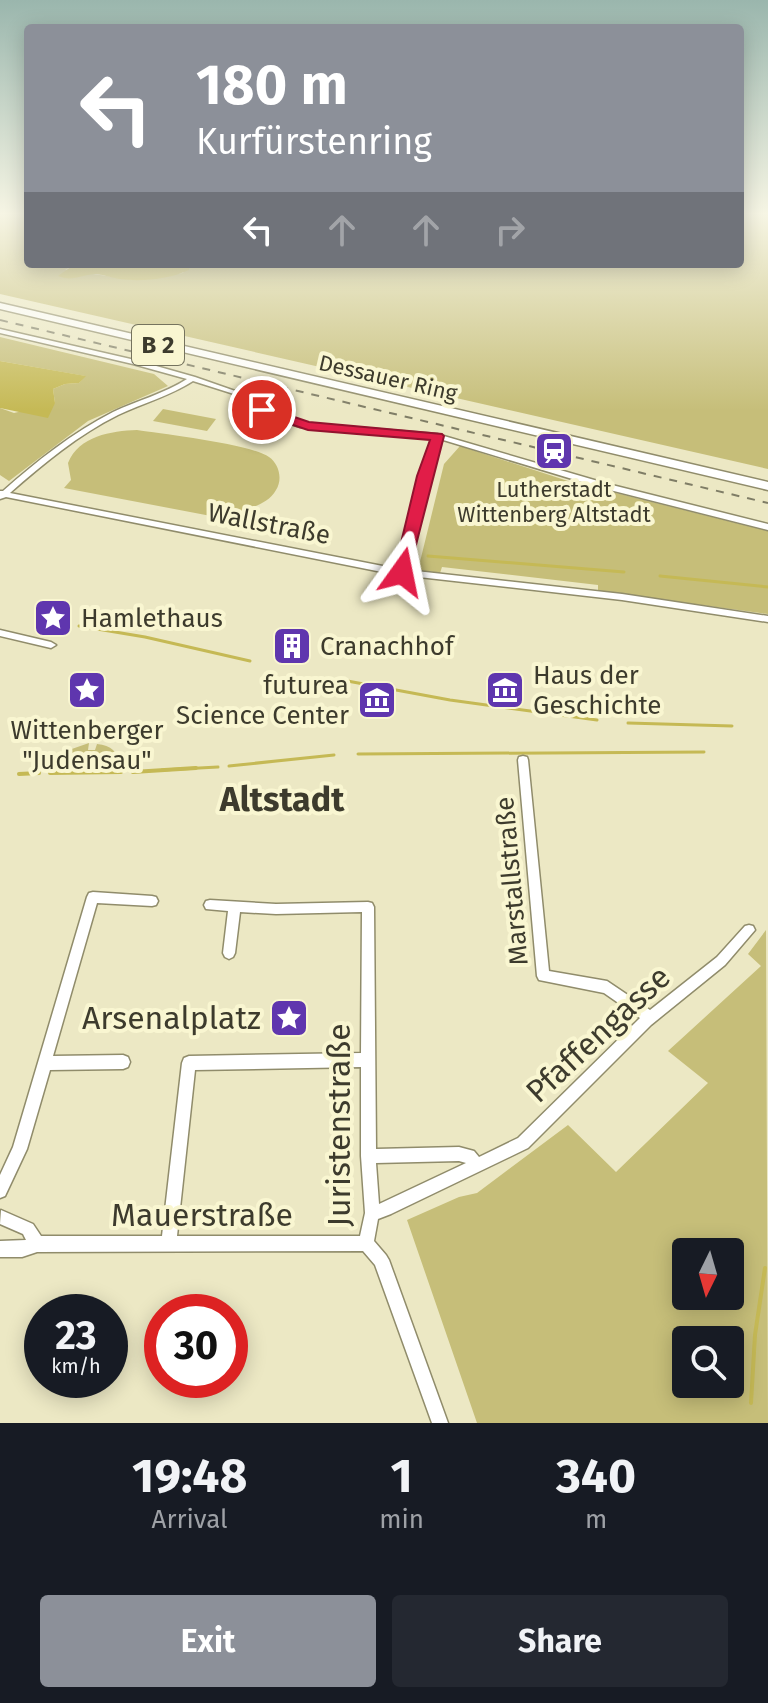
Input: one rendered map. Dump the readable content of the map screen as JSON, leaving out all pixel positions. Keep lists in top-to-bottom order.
{
  "streets": {
    "main road": ["B 2", "Dessauer Ring"],
    "street": [
      "Wallstraße",
      "Marstallstraße",
      "Pfaffengasse",
      "Juristenstraße",
      "Mauerstraße"
    ]
  },
  "crossings": [
    ["Marstallstraße", "Pfaffengasse"],
    ["Pfaffengasse", "Juristenstraße"],
    ["Juristenstraße", "Mauerstraße"]
  ],
  "districts": ["Altstadt"],
  "places": {
    "station": ["Lutherstadt Wittenberg Altstadt"],
    "place": ["Hamlethaus", "Wittenberger \"Judensau\"", "Arsenalplatz"],
    "building": ["Cranachhof"],
    "museum": ["Haus der Geschichte", "futurea Science Center"]
  },
  "north": "bottom",
  "page": {
    "turn": ["180 m", "Kurfürstenring"],
    "speed": "23 km/h",
    "limit": "30",
    "eta": [
      "19:48",
      "Arrival",
      "1",
      "min",
      "340",
      "m"
    ],
    "buttons": ["Exit", "Share"]
  }
}
